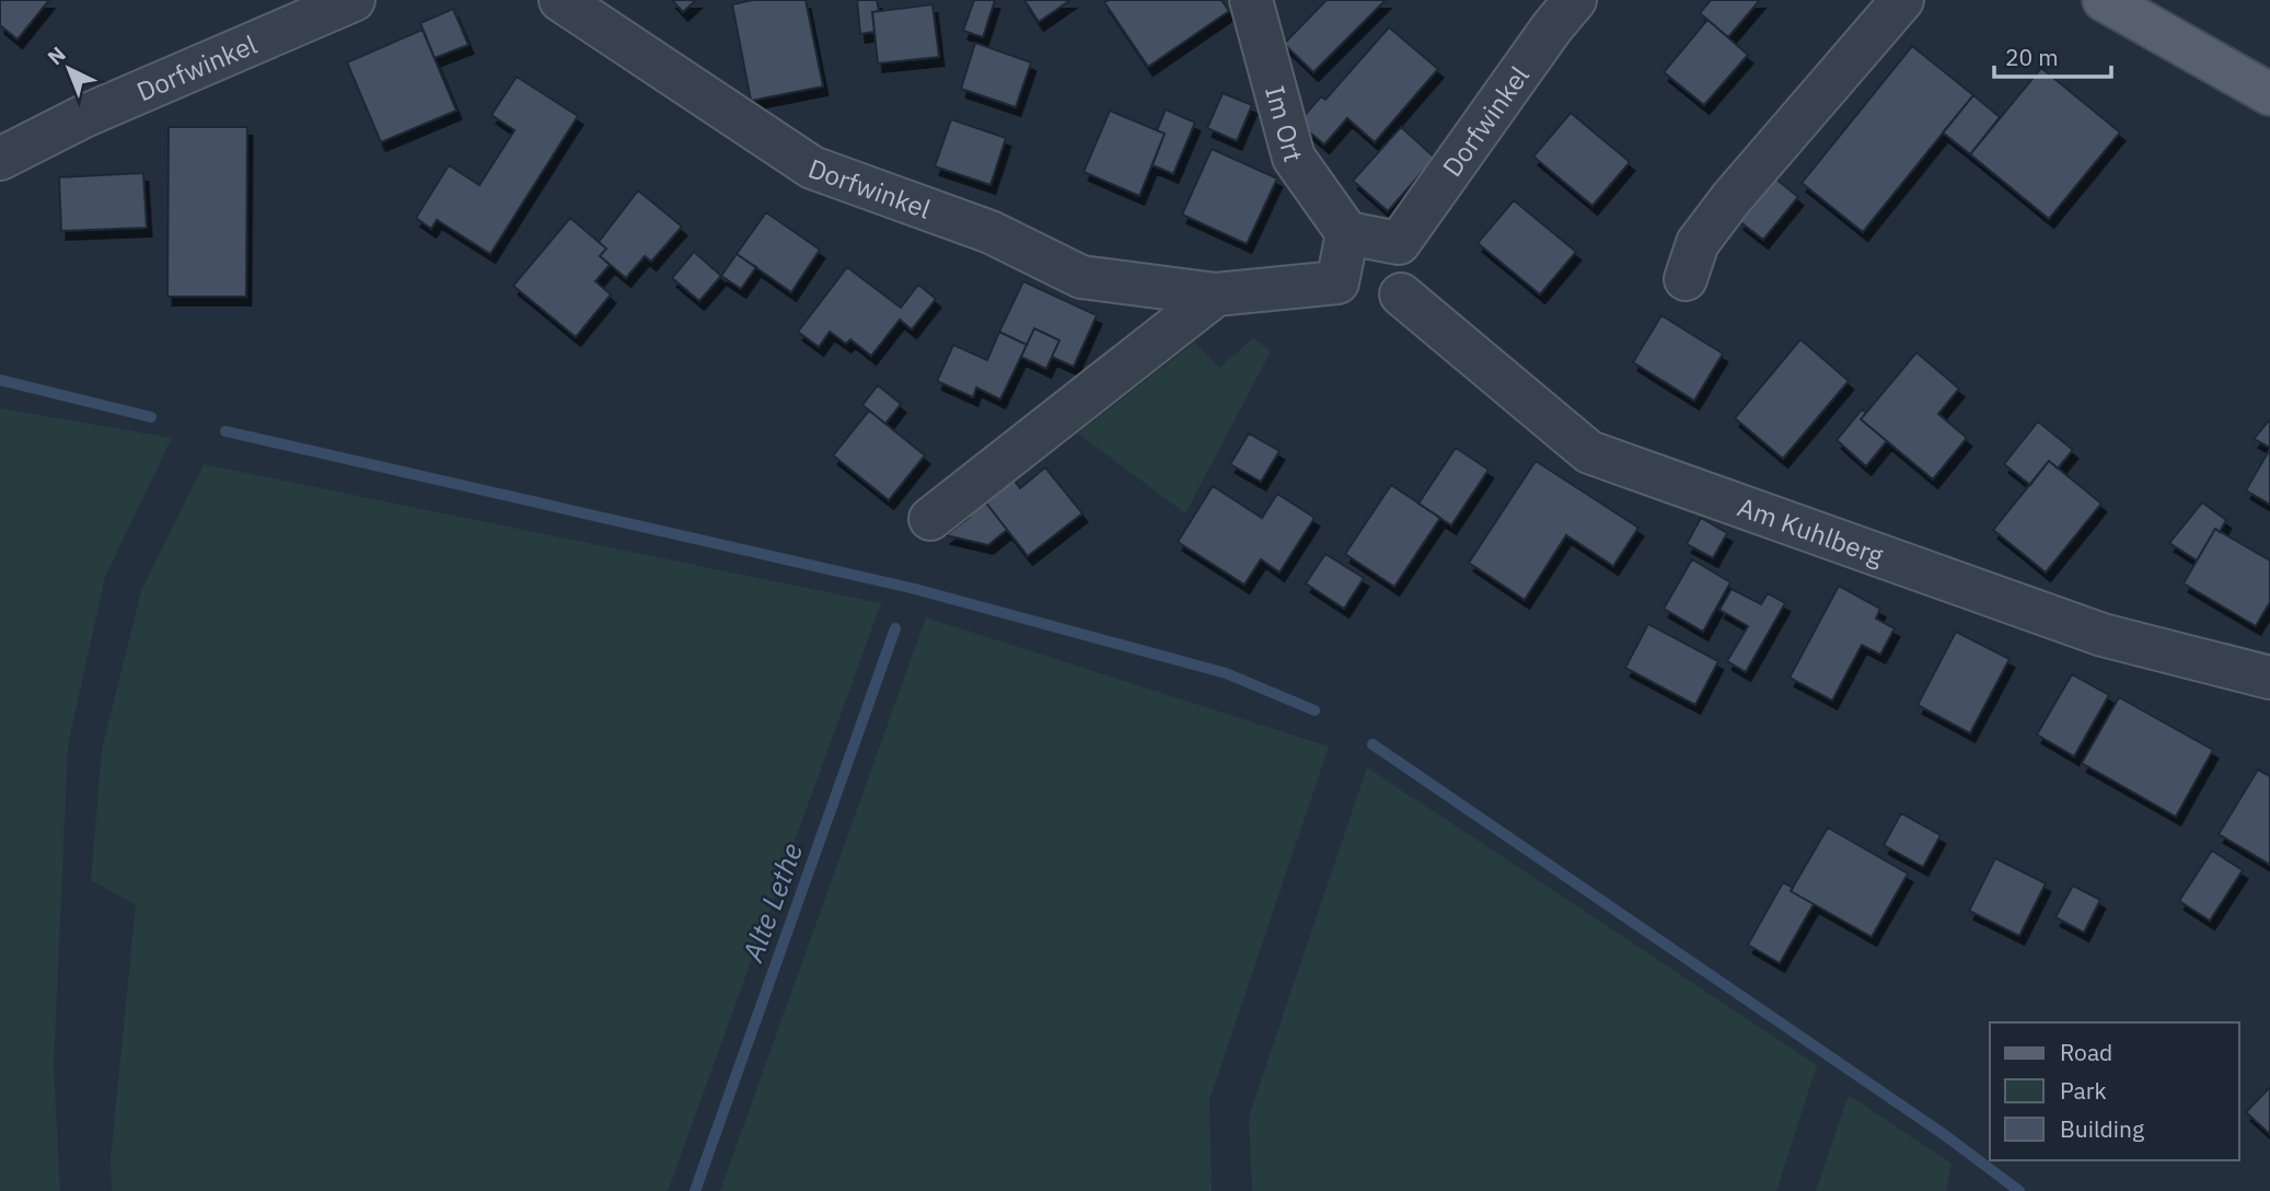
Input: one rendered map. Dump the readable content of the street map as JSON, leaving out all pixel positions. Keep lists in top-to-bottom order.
{
  "streets": {
    "street": ["Dorfwinkel", "Im Ort", "Am Kuhlberg"]
  },
  "crossings": [
    ["Dorfwinkel", "Am Kuhlberg"]
  ],
  "water": ["Alte Lethe"],
  "legend": ["Road", "Park", "Building"],
  "scale_bar": "20 m",
  "north": "top left"
}
